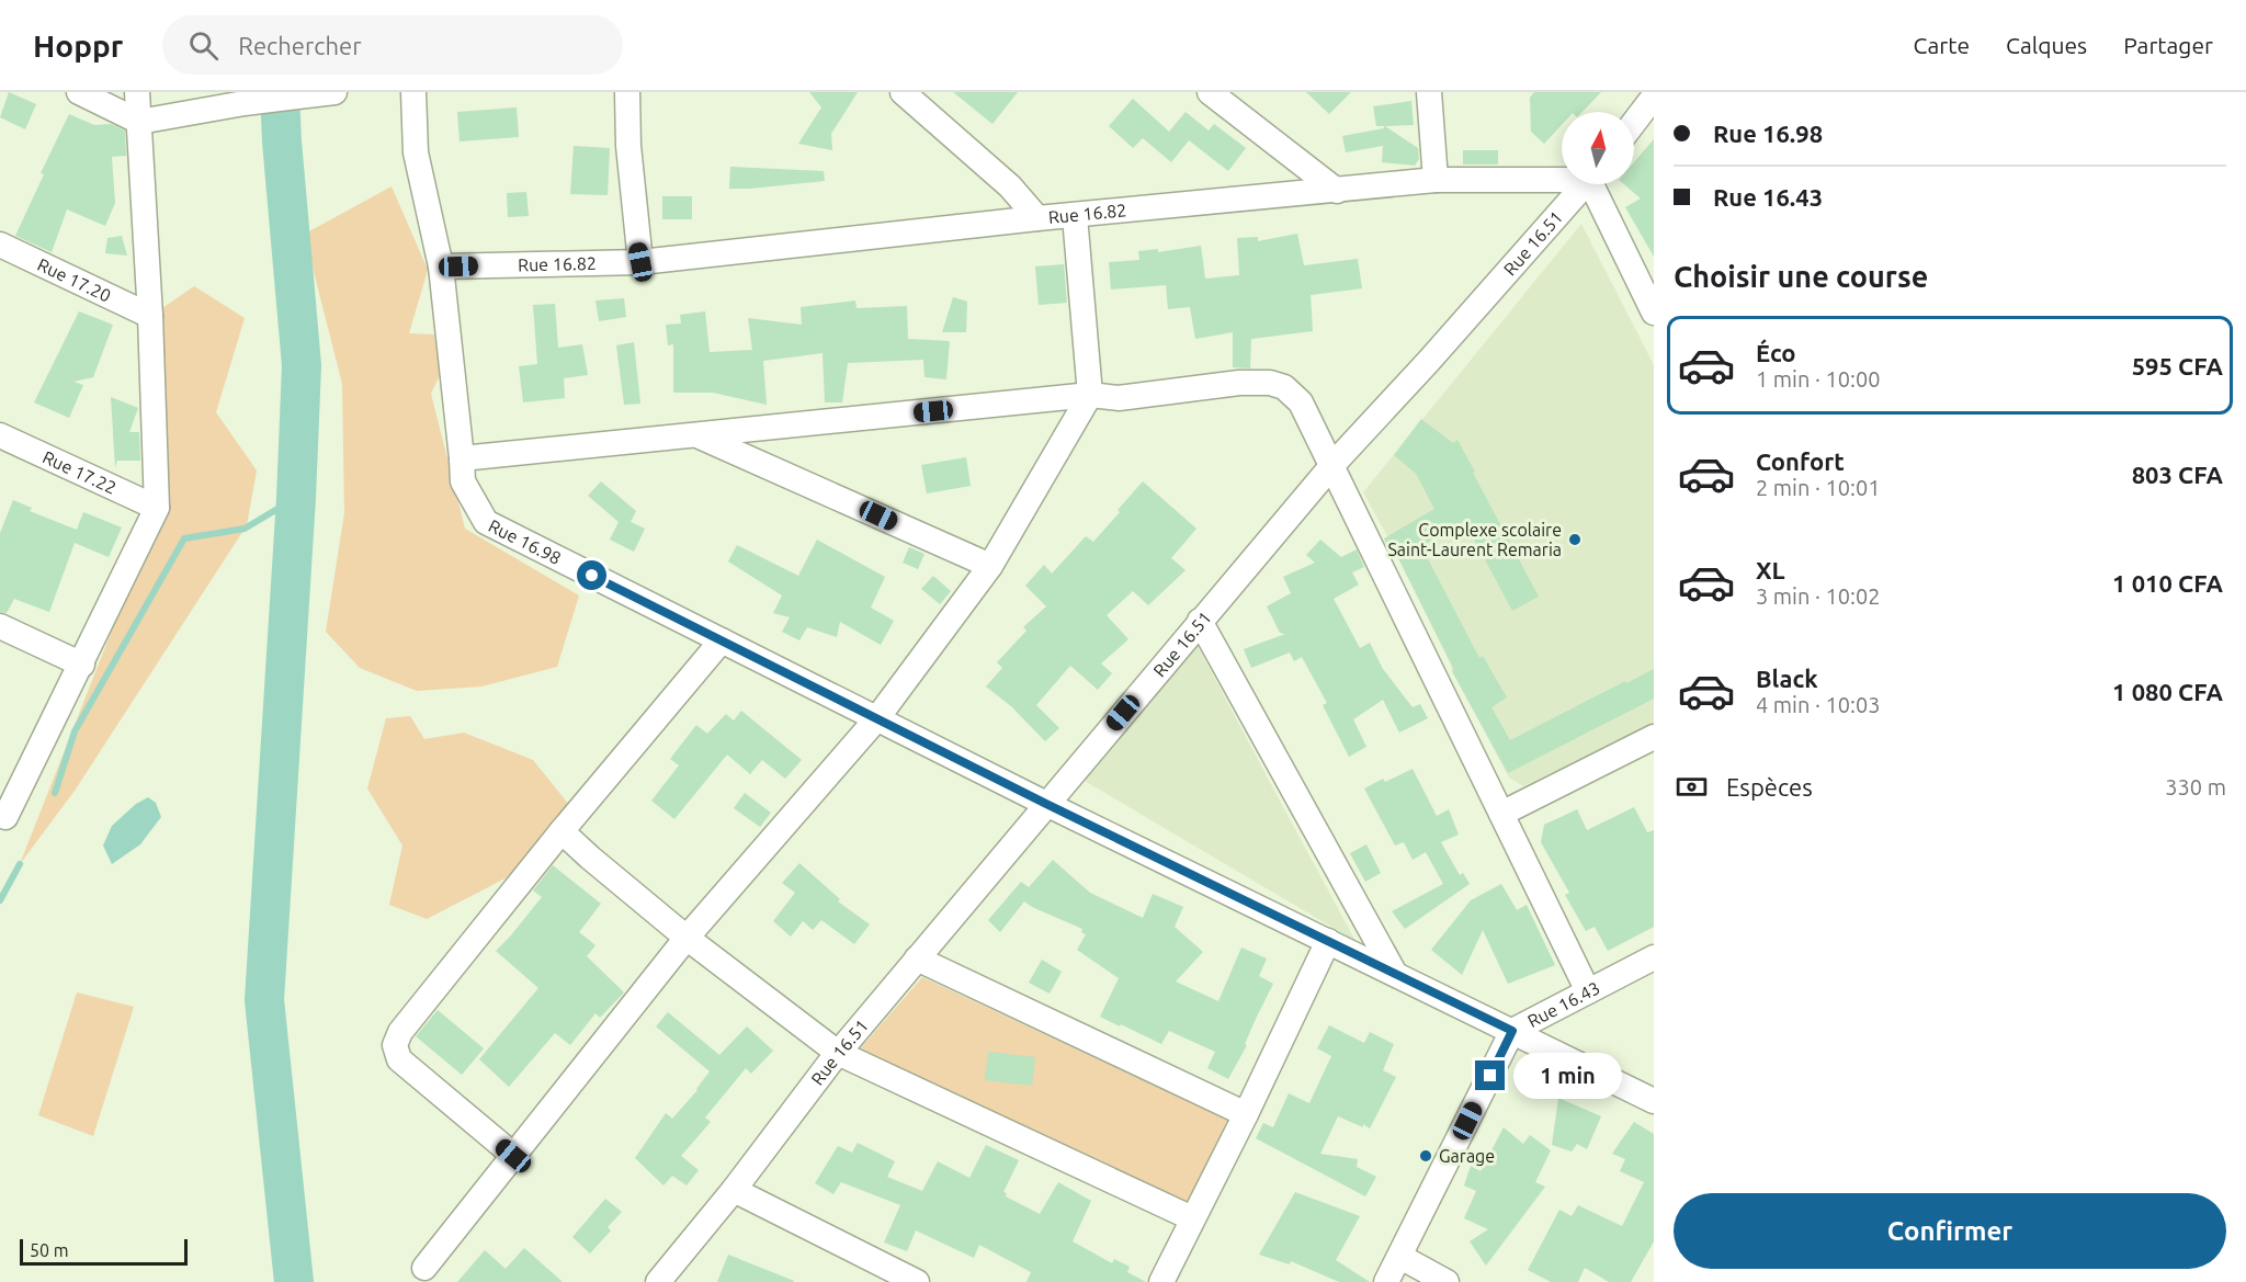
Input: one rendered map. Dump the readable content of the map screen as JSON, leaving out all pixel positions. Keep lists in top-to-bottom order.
{
  "streets": {
    "street": [
      "Rue 16.82",
      "Rue 16.51",
      "Rue 17.20",
      "Rue 17.22",
      "Rue 16.98",
      "Rue 16.43"
    ]
  },
  "crossings": [
    ["Rue 16.82", "Rue 16.98"],
    ["Rue 16.51", "Rue 16.98"],
    ["Rue 16.98", "Rue 16.43"]
  ],
  "places": ["Complexe scolaire Saint-Laurent Remaria", "Garage"],
  "scale_bar": "50 m",
  "north": "top",
  "page": {
    "header": "Hoppr",
    "search": "Rechercher",
    "nav": ["Carte", "Calques", "Partager"],
    "banner": ["Rue 16.98", "Rue 16.43"],
    "heading": "Choisir une course",
    "list": [
      {
        "name": "Éco",
        "note": "1 min · 10:00",
        "value": "595 CFA"
      },
      {
        "name": "Confort",
        "note": "2 min · 10:01",
        "value": "803 CFA"
      },
      {
        "name": "XL",
        "note": "3 min · 10:02",
        "value": "1 010 CFA"
      },
      {
        "name": "Black",
        "note": "4 min · 10:03",
        "value": "1 080 CFA"
      }
    ],
    "pay": ["Espèces", "330 m"],
    "bubble": "1 min",
    "buttons": "Confirmer",
    "scale": "50 m"
  }
}
